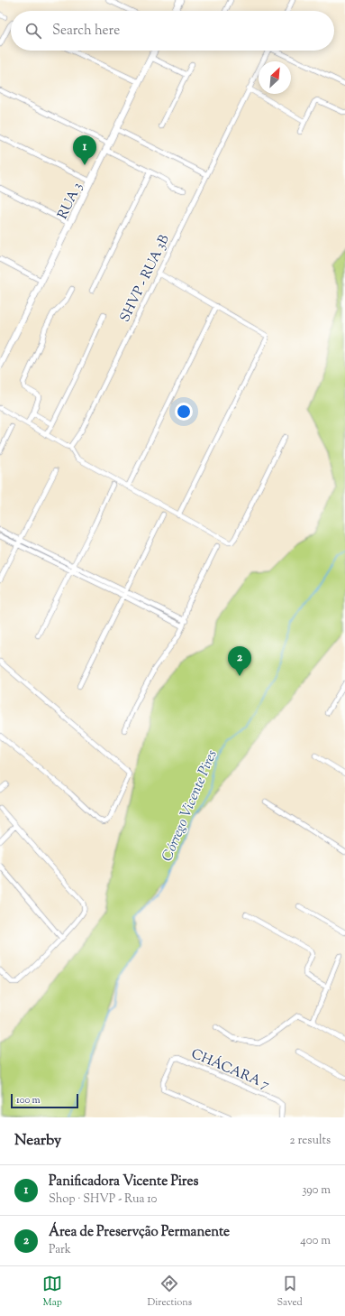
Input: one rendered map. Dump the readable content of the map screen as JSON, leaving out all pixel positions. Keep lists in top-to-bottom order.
{
  "streets": {
    "main road": ["RUA 3"],
    "street": ["SHVP - RUA 3B", "CHÁCARA 7"]
  },
  "water": ["Córrego Vicente Pires"],
  "scale_bar": "100 m",
  "north": "top right",
  "page": {
    "search": "Search here",
    "pins": ["1", "2"],
    "scale": "100 m",
    "heading": ["Nearby", "2 results"],
    "list": [
      {
        "mark": "1",
        "name": "Panificadora Vicente Pires",
        "note": "Shop · SHVP - Rua 10",
        "value": "390 m"
      },
      {
        "mark": "2",
        "name": "Área de Preservção Permanente",
        "note": "Park",
        "value": "400 m"
      }
    ],
    "nav": ["Map", "Directions", "Saved"]
  }
}
